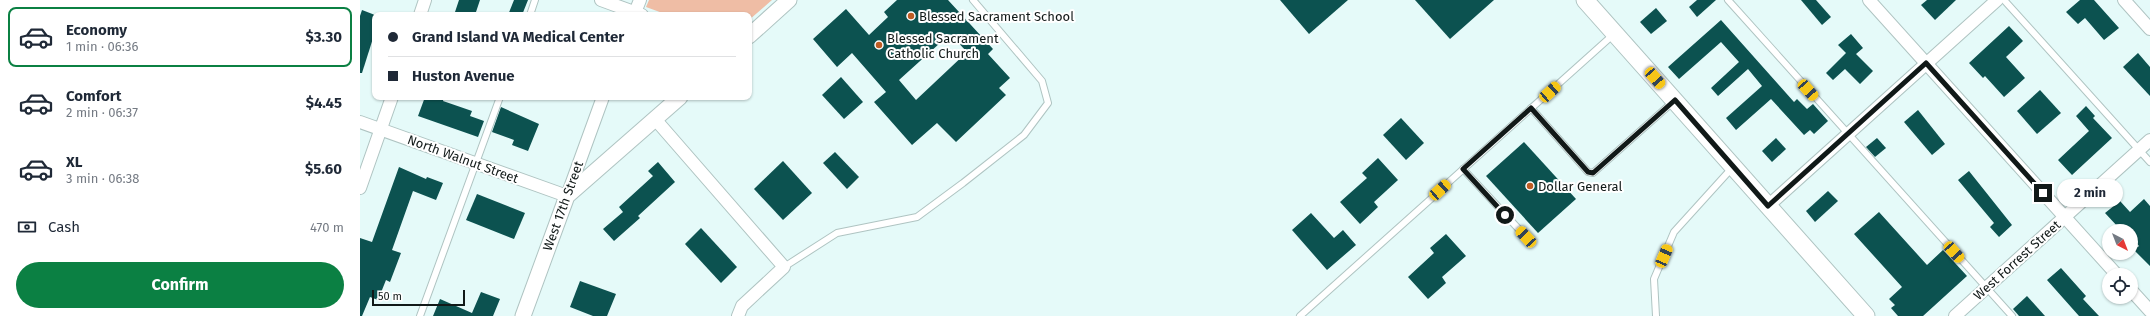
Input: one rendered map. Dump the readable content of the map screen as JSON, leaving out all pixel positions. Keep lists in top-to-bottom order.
{
  "streets": {
    "street": ["North Walnut Street", "West 17th Street", "West Forrest Street"]
  },
  "crossings": [
    ["North Walnut Street", "West 17th Street"]
  ],
  "places": ["Blessed Sacrament School", "Blessed Sacrament Catholic Church", "Dollar General"],
  "scale_bar": "50 m",
  "north": "bottom right",
  "page": {
    "list": [
      {
        "name": "Economy",
        "note": "1 min · 06:36",
        "value": "$3.30"
      },
      {
        "name": "Comfort",
        "note": "2 min · 06:37",
        "value": "$4.45"
      },
      {
        "name": "XL",
        "note": "3 min · 06:38",
        "value": "$5.60"
      }
    ],
    "banner": ["Grand Island VA Medical Center", "Huston Avenue"],
    "bubble": "2 min",
    "pay": ["Cash", "470 m"],
    "buttons": "Confirm",
    "scale": "50 m"
  }
}
